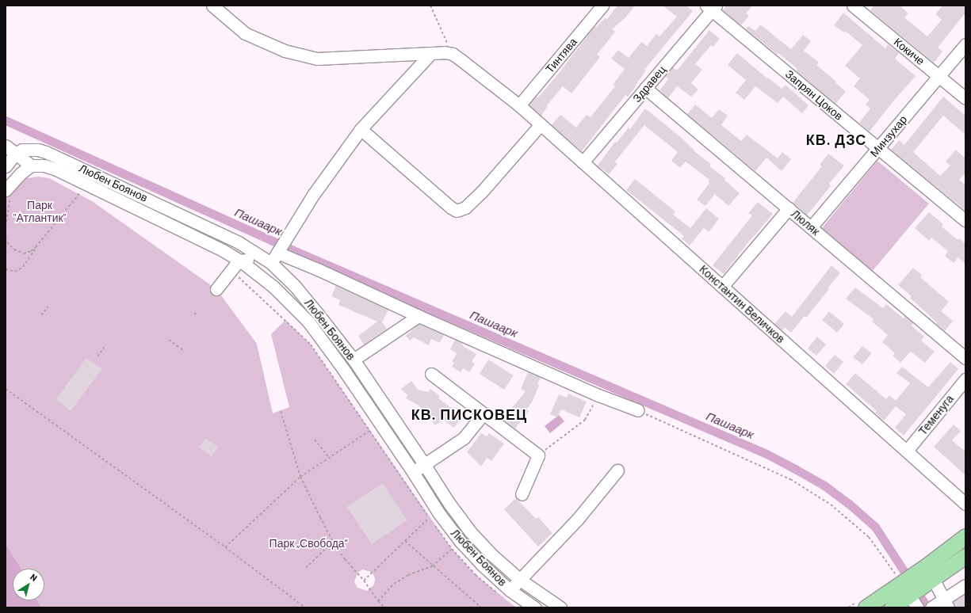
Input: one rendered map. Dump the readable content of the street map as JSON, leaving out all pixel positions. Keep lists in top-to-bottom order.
{
  "streets": {
    "street": [
      "Кокиче",
      "Тинтява",
      "Здравец",
      "Запрян Цоков",
      "Минзухар",
      "Любен Боянов",
      "Люляк",
      "Константин Величков",
      "Теменуга"
    ]
  },
  "crossings": [
    ["Кокиче", "Минзухар"],
    ["Тинтява", "Константин Величков"],
    ["Здравец", "Запрян Цоков"],
    ["Здравец", "Люляк"],
    ["Здравец", "Константин Величков"],
    ["Запрян Цоков", "Минзухар"],
    ["Минзухар", "Люляк"],
    ["Константин Величков", "Теменуга"]
  ],
  "districts": ["КВ. ДЗС", "КВ. ПИСКОВЕЦ"],
  "water": ["Пашаарк"],
  "parks": ["Парк \"Атлантик\"", "Парк „Свобода“"],
  "north": "top right"
}
